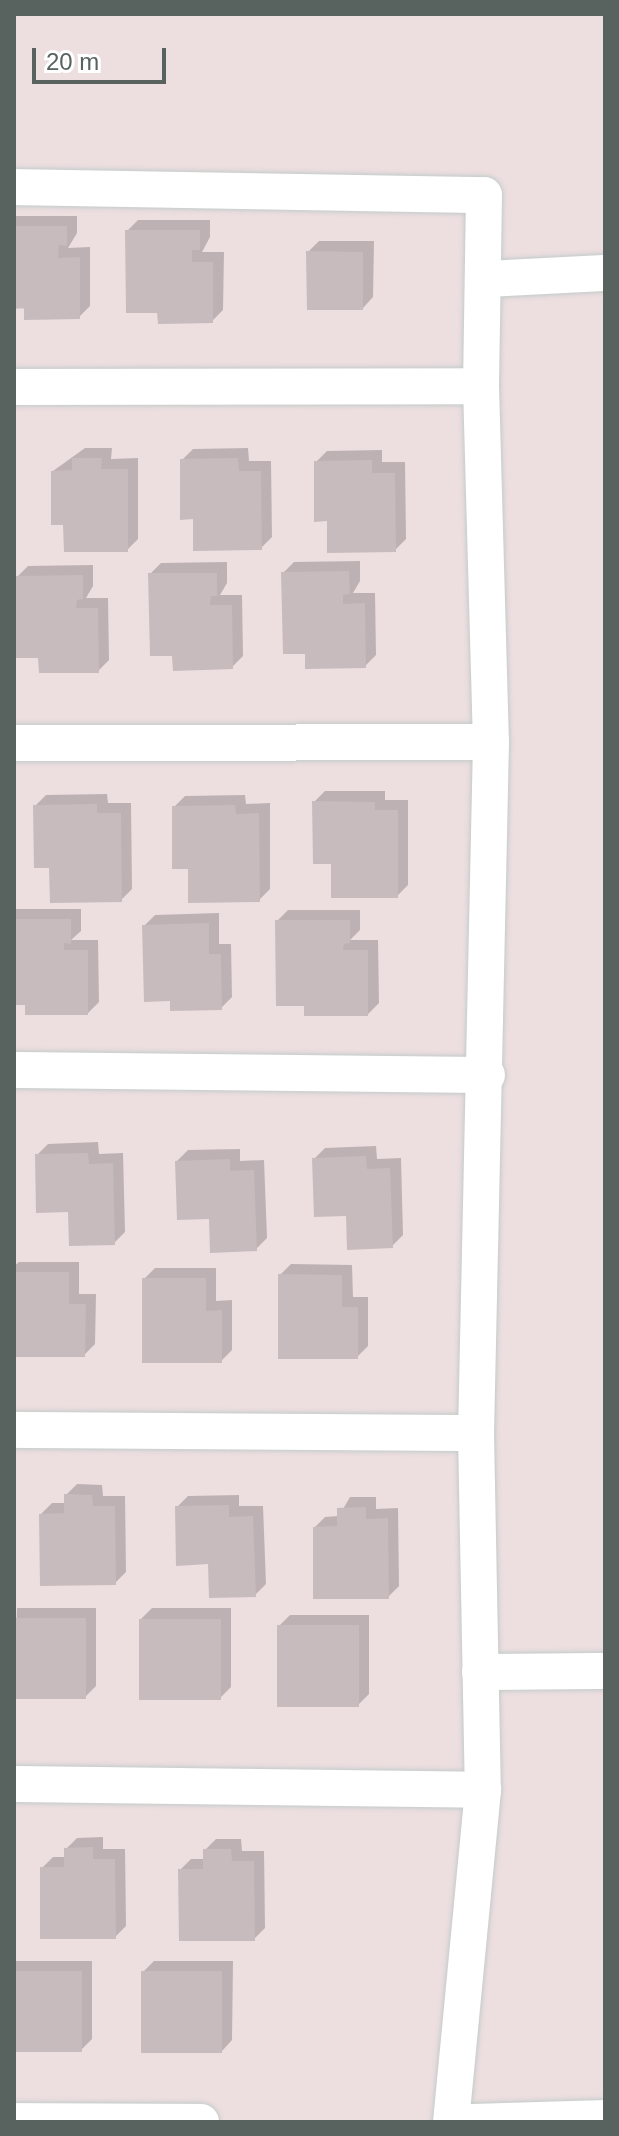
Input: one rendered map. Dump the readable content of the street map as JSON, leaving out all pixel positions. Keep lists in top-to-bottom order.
{
  "scale_bar": "20 m"
}
